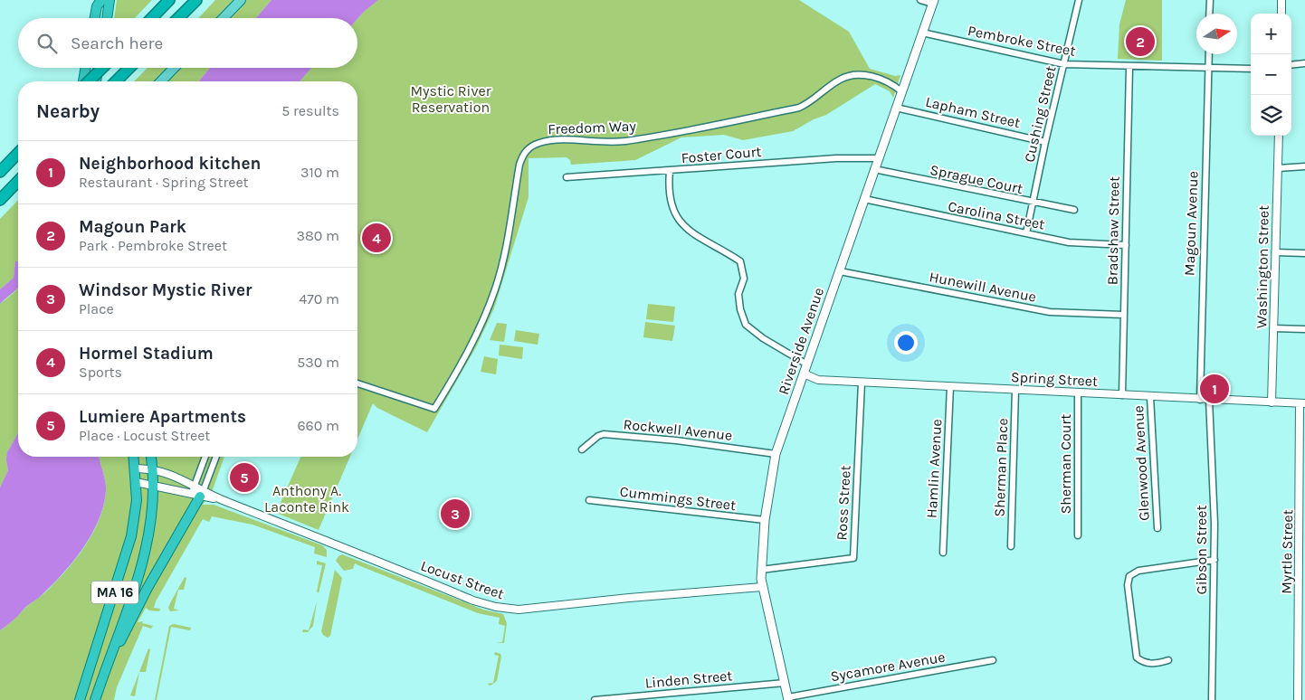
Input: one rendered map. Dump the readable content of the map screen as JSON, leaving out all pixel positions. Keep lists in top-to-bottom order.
{
  "streets": {
    "highway": ["MA 16"],
    "main road": ["Riverside Avenue"],
    "street": [
      "Pembroke Street",
      "Lapham Street",
      "Cushing Street",
      "Freedom Way",
      "Foster Court",
      "Sprague Court",
      "Carolina Street",
      "Magoun Avenue",
      "Bradshaw Street",
      "Washington Street",
      "Hunewill Avenue",
      "Spring Street",
      "Rockwell Avenue",
      "Glenwood Avenue",
      "Sherman Court",
      "Sherman Place",
      "Hamlin Avenue",
      "Cummings Street",
      "Ross Street",
      "Gibson Street",
      "Myrtle Street",
      "Locust Street",
      "Sycamore Avenue",
      "Linden Street"
    ]
  },
  "crossings": [
    ["Pembroke Street", "Cushing Street"],
    ["Pembroke Street", "Magoun Avenue"],
    ["Pembroke Street", "Bradshaw Street"],
    ["Pembroke Street", "Riverside Avenue"],
    ["Lapham Street", "Cushing Street"],
    ["Lapham Street", "Riverside Avenue"],
    ["Cushing Street", "Sprague Court"],
    ["Cushing Street", "Carolina Street"],
    ["Freedom Way", "Riverside Avenue"],
    ["Foster Court", "Riverside Avenue"],
    ["Sprague Court", "Riverside Avenue"],
    ["Carolina Street", "Bradshaw Street"],
    ["Carolina Street", "Riverside Avenue"],
    ["Magoun Avenue", "Spring Street"],
    ["Bradshaw Street", "Hunewill Avenue"],
    ["Bradshaw Street", "Spring Street"],
    ["Washington Street", "Spring Street"],
    ["Hunewill Avenue", "Riverside Avenue"],
    ["Riverside Avenue", "Spring Street"],
    ["Riverside Avenue", "Rockwell Avenue"],
    ["Riverside Avenue", "Cummings Street"],
    ["Riverside Avenue", "Ross Street"],
    ["Riverside Avenue", "Locust Street"],
    ["Riverside Avenue", "Sycamore Avenue"],
    ["Riverside Avenue", "Linden Street"],
    ["Spring Street", "Glenwood Avenue"],
    ["Spring Street", "Sherman Court"],
    ["Spring Street", "Sherman Place"],
    ["Spring Street", "Hamlin Avenue"],
    ["Spring Street", "Ross Street"],
    ["Spring Street", "Gibson Street"],
    ["Spring Street", "Myrtle Street"],
    ["Locust Street", "MA 16"]
  ],
  "parks": ["Mystic River Reservation", "Anthony A. Laconte Rink"],
  "north": "right",
  "page": {
    "map_buttons": ["+", "−"],
    "search": "Search here",
    "pins": [
      "2",
      "4",
      "1",
      "5",
      "3"
    ],
    "heading": ["Nearby", "5 results"],
    "list": [
      {
        "mark": "1",
        "name": "Neighborhood kitchen",
        "note": "Restaurant · Spring Street",
        "value": "310 m"
      },
      {
        "mark": "2",
        "name": "Magoun Park",
        "note": "Park · Pembroke Street",
        "value": "380 m"
      },
      {
        "mark": "3",
        "name": "Windsor Mystic River",
        "note": "Place",
        "value": "470 m"
      },
      {
        "mark": "4",
        "name": "Hormel Stadium",
        "note": "Sports",
        "value": "530 m"
      },
      {
        "mark": "5",
        "name": "Lumiere Apartments",
        "note": "Place · Locust Street",
        "value": "660 m"
      }
    ]
  }
}
